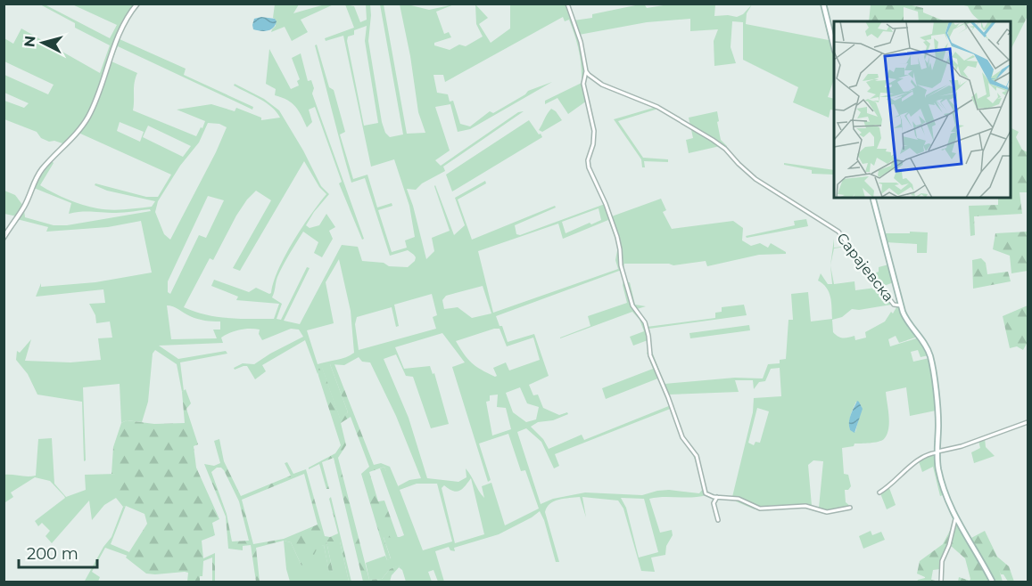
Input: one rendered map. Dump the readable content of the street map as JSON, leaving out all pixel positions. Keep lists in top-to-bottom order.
{
  "streets": {
    "main road": ["Сарајевска"]
  },
  "scale_bar": "200 m",
  "north": "left"
}
